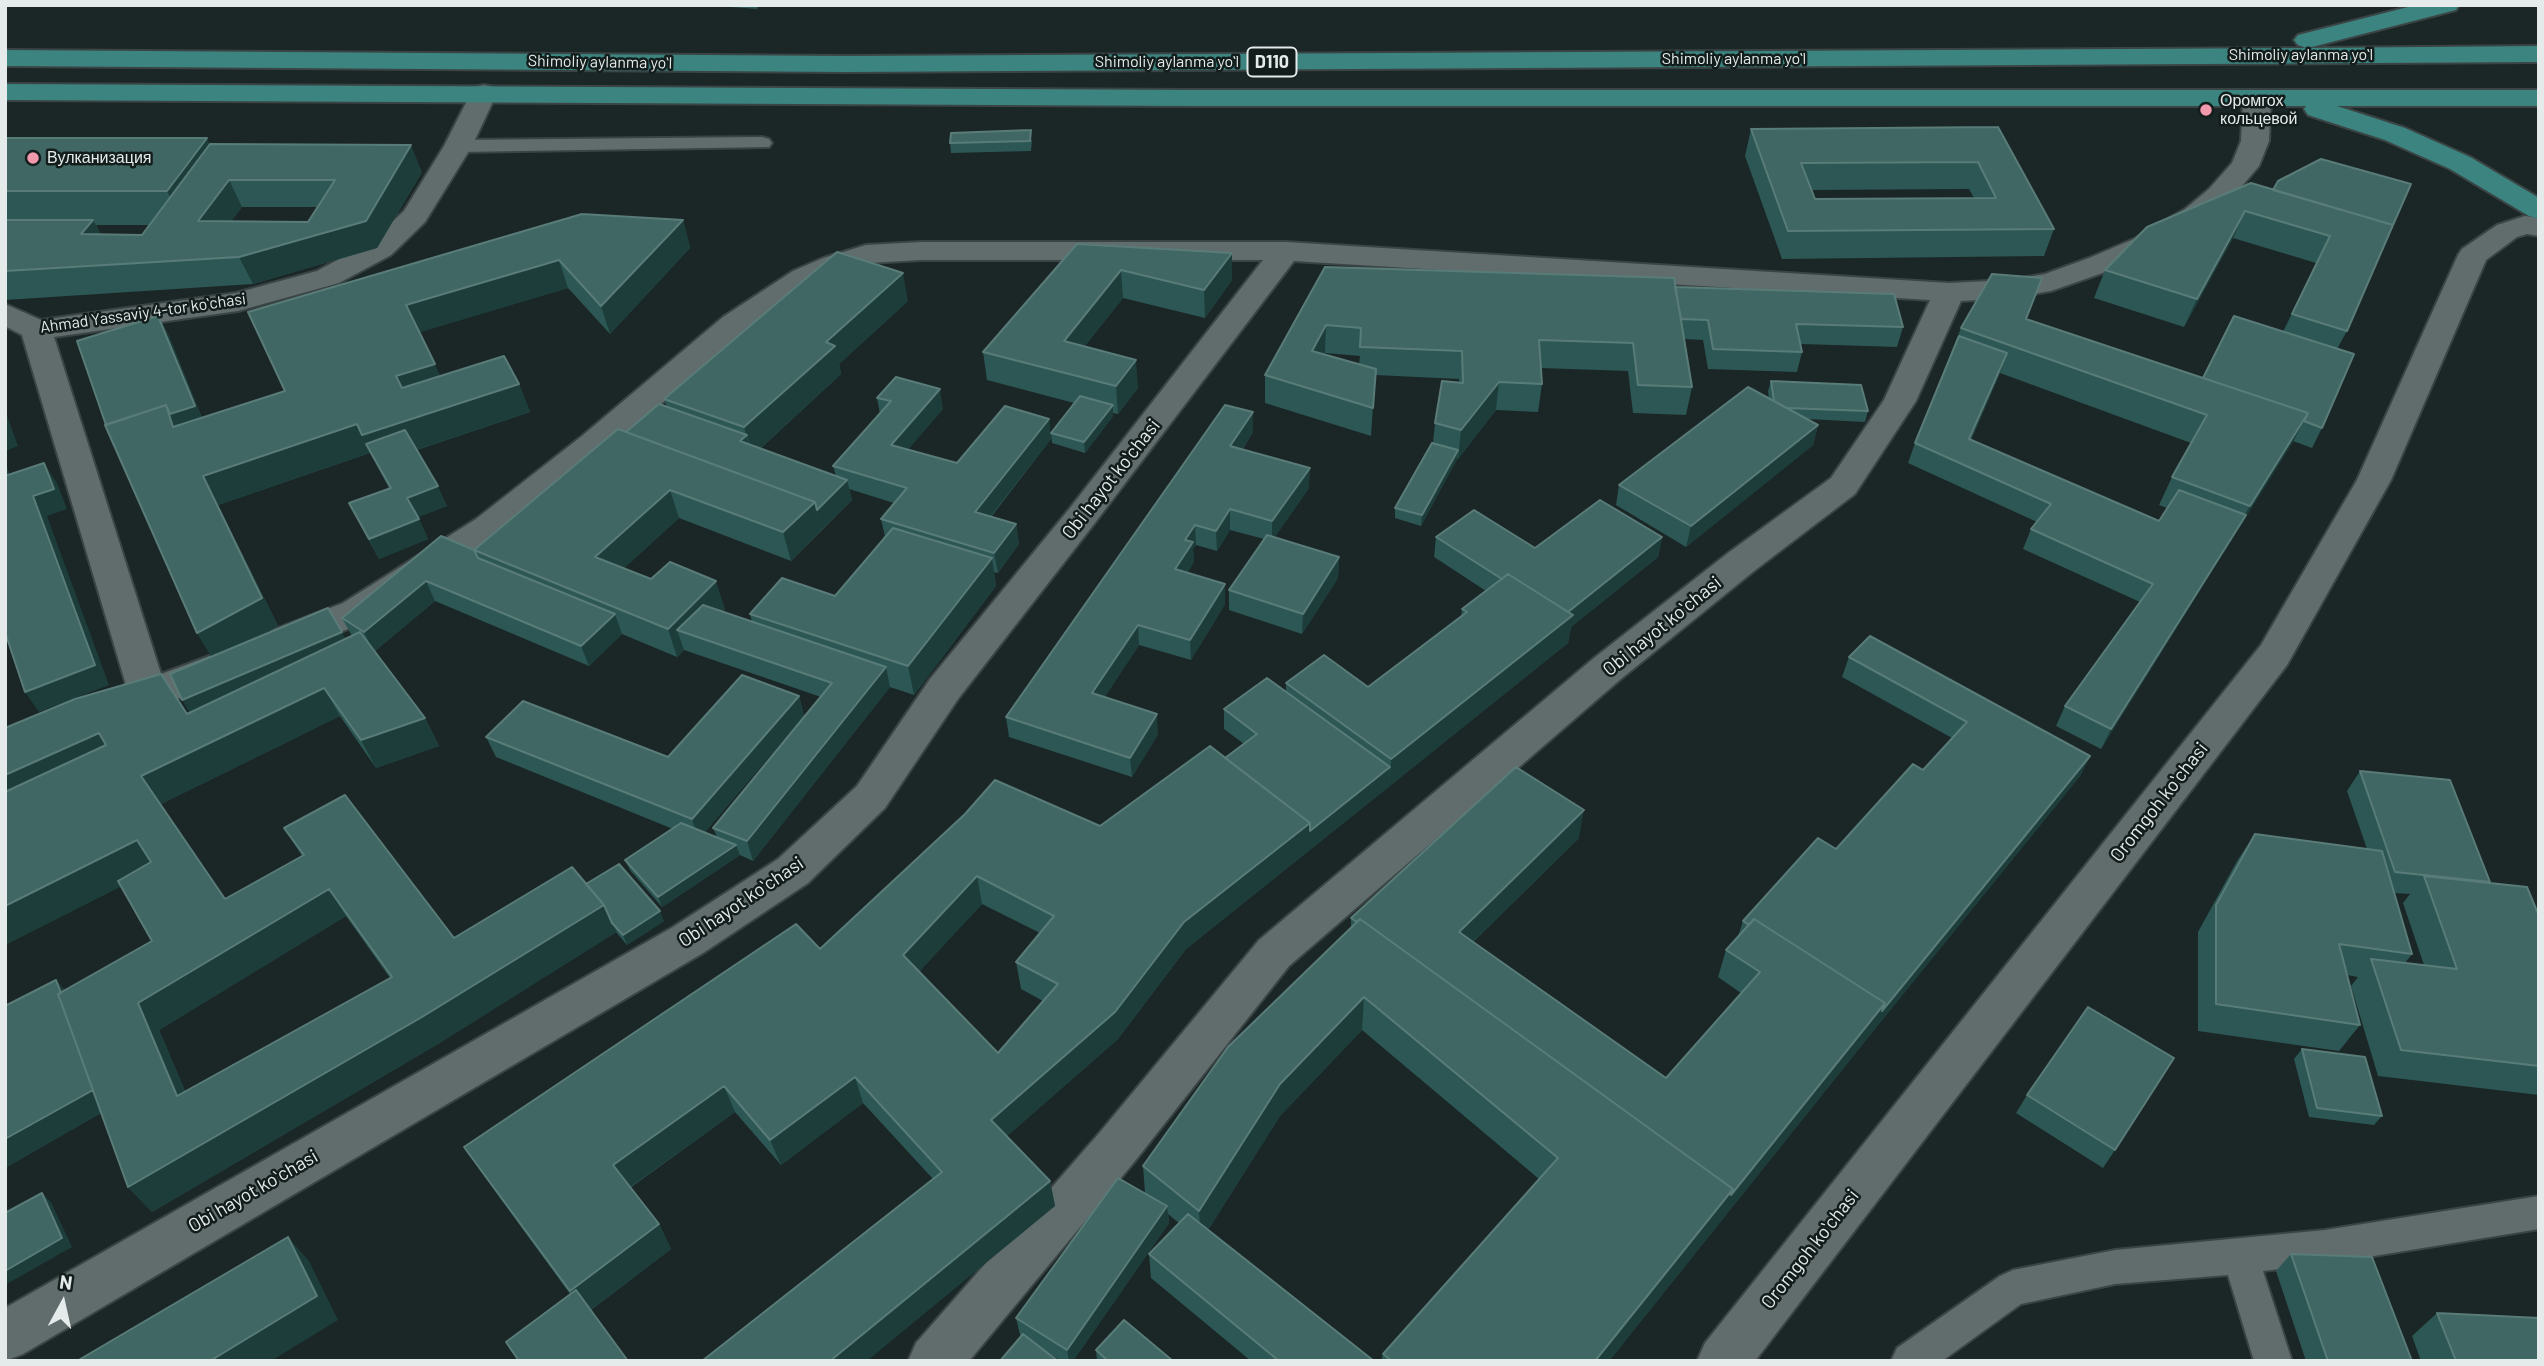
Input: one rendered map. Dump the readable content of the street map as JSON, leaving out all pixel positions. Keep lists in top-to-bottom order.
{
  "streets": {
    "main road": ["Shimoliy aylanma yoʻl", "D110"],
    "street": ["Ahmad Yassaviy 4-tor koʻchasi", "Obi hayot koʻchasi", "Oromgoh koʻchasi"]
  },
  "crossings": [
    ["Shimoliy aylanma yoʻl", "Ahmad Yassaviy 4-tor koʻchasi"]
  ],
  "places": ["Оромгох кольцевой", "Вулканизация"],
  "north": "top"
}
